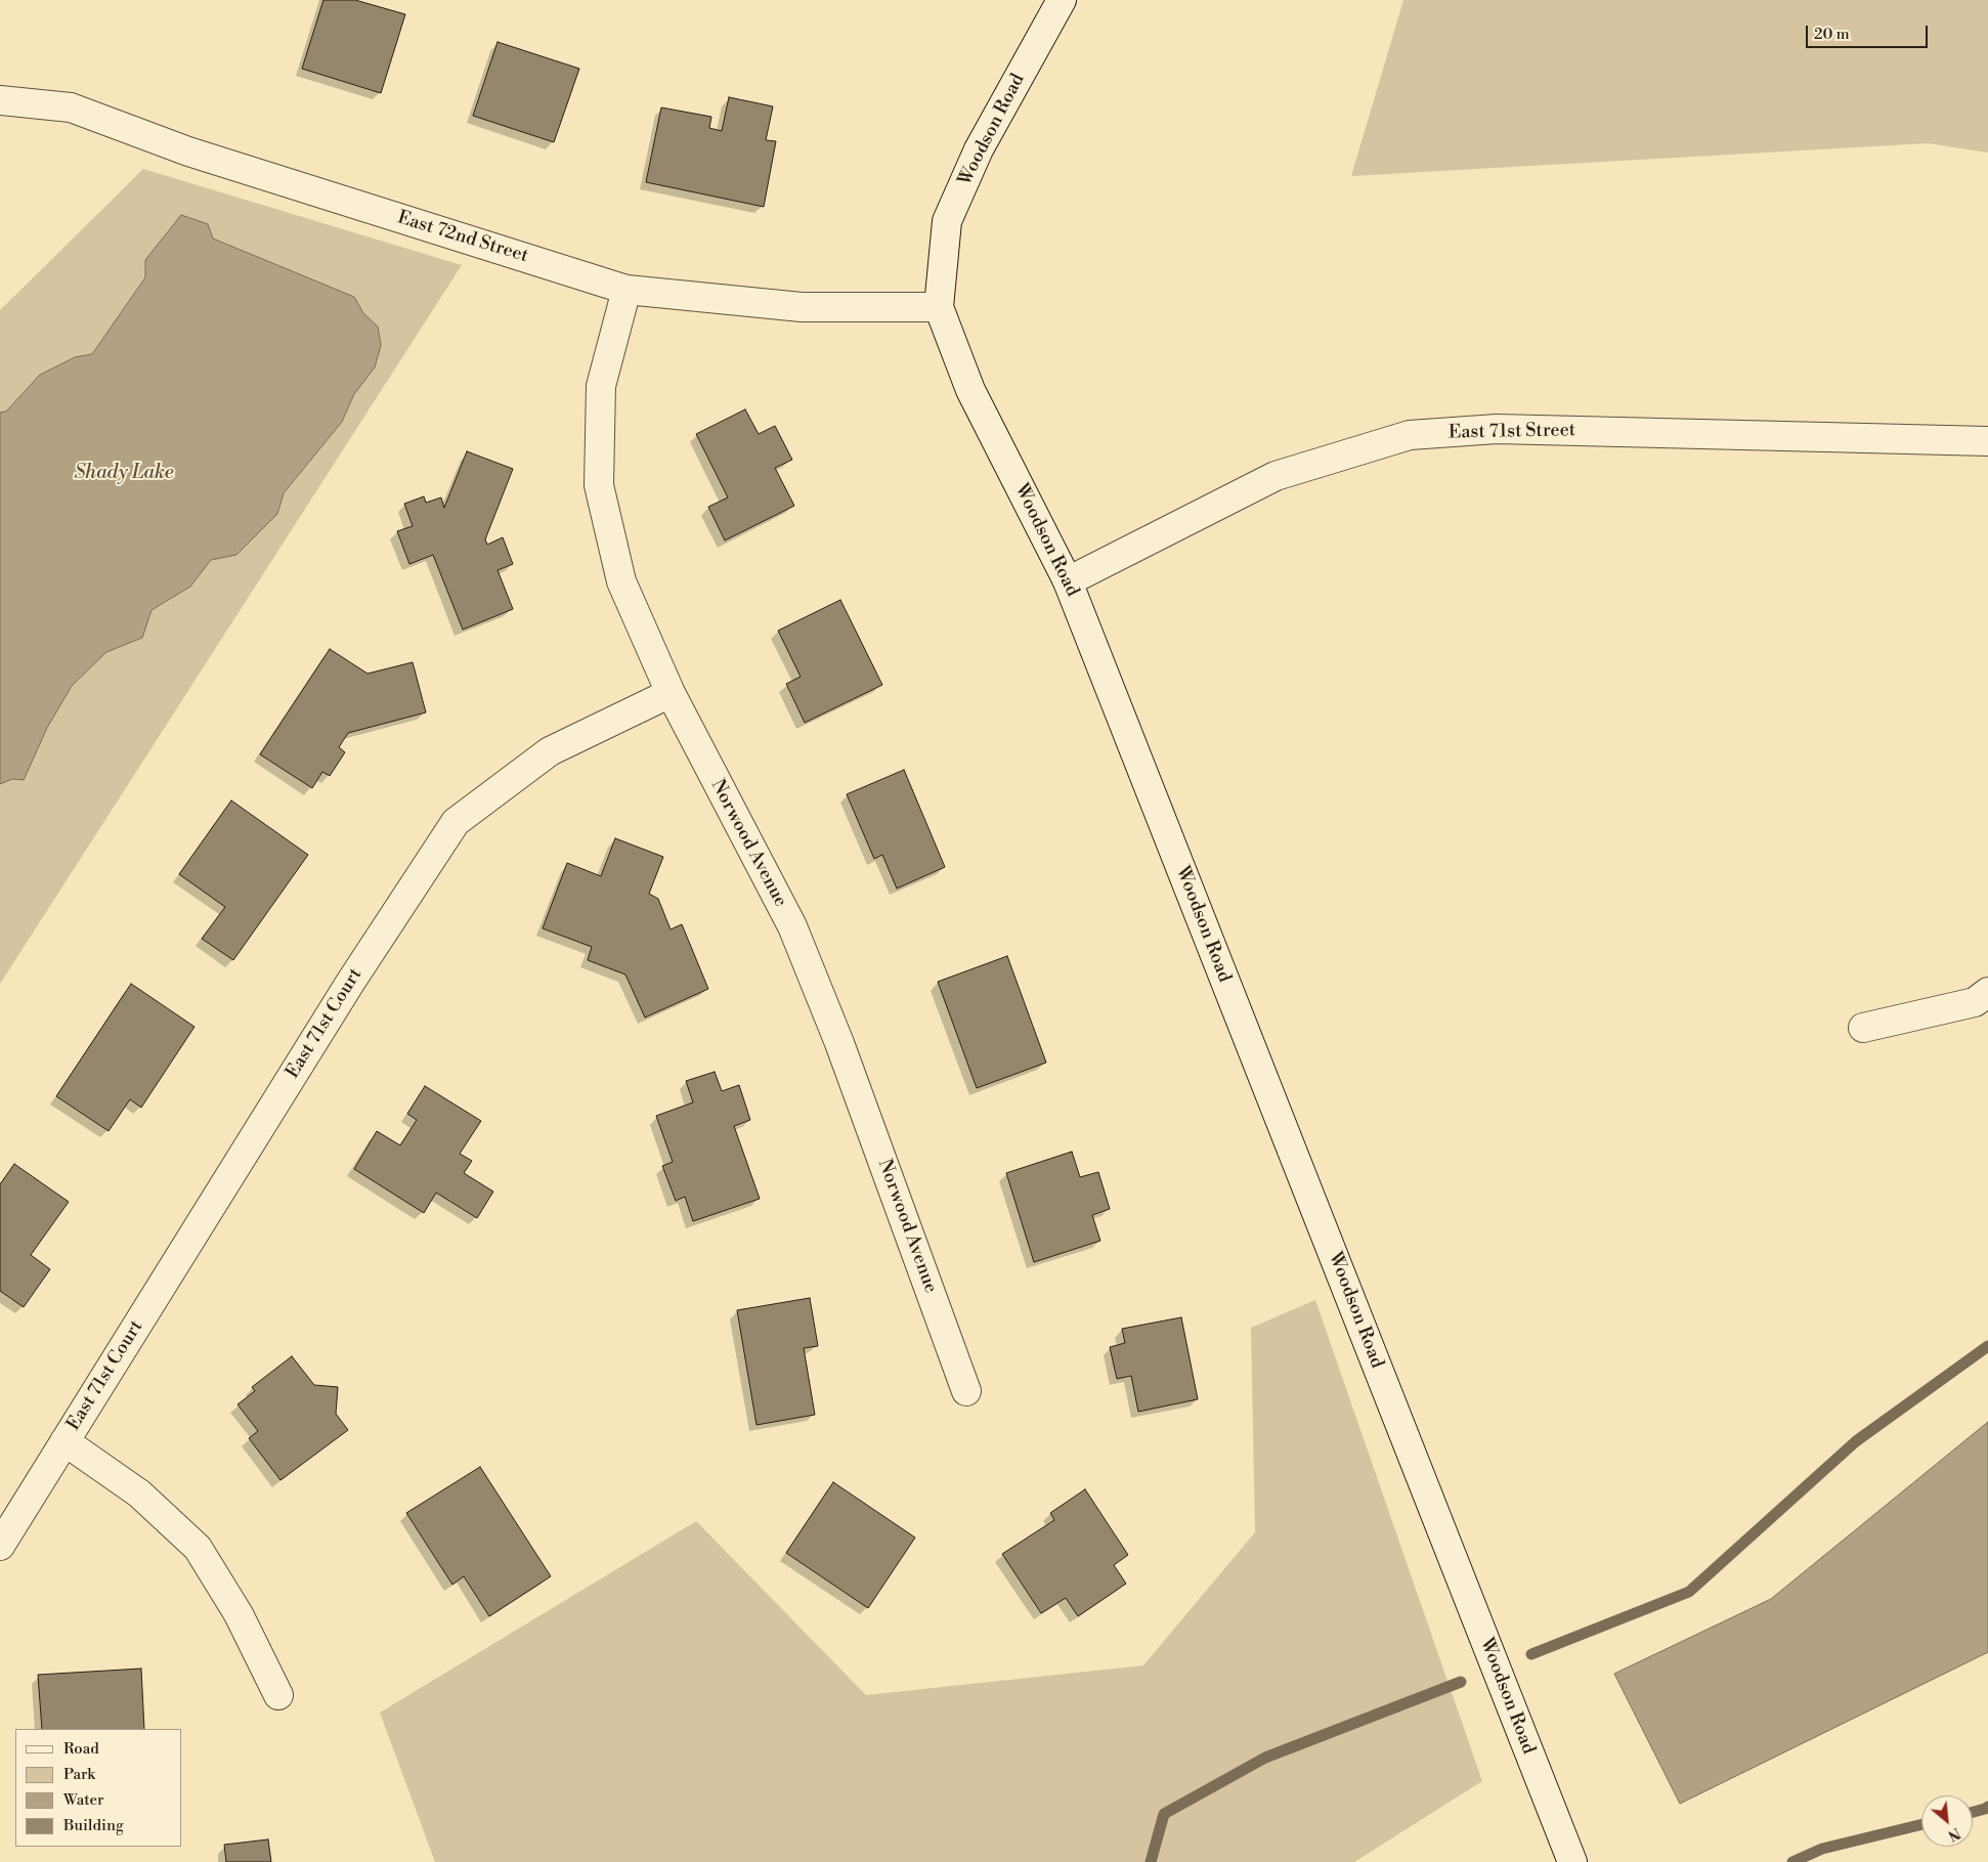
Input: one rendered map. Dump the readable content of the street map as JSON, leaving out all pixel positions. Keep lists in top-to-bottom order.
{
  "streets": {
    "street": [
      "Woodson Road",
      "East 72nd Street",
      "East 71st Street",
      "Norwood Avenue",
      "East 71st Court"
    ]
  },
  "crossings": [
    ["Woodson Road", "East 72nd Street"],
    ["Woodson Road", "East 71st Street"],
    ["East 72nd Street", "Norwood Avenue"],
    ["Norwood Avenue", "East 71st Court"]
  ],
  "water": ["Shady Lake"],
  "legend": [
    "Road",
    "Park",
    "Water",
    "Building"
  ],
  "scale_bar": "20 m",
  "north": "bottom right"
}
